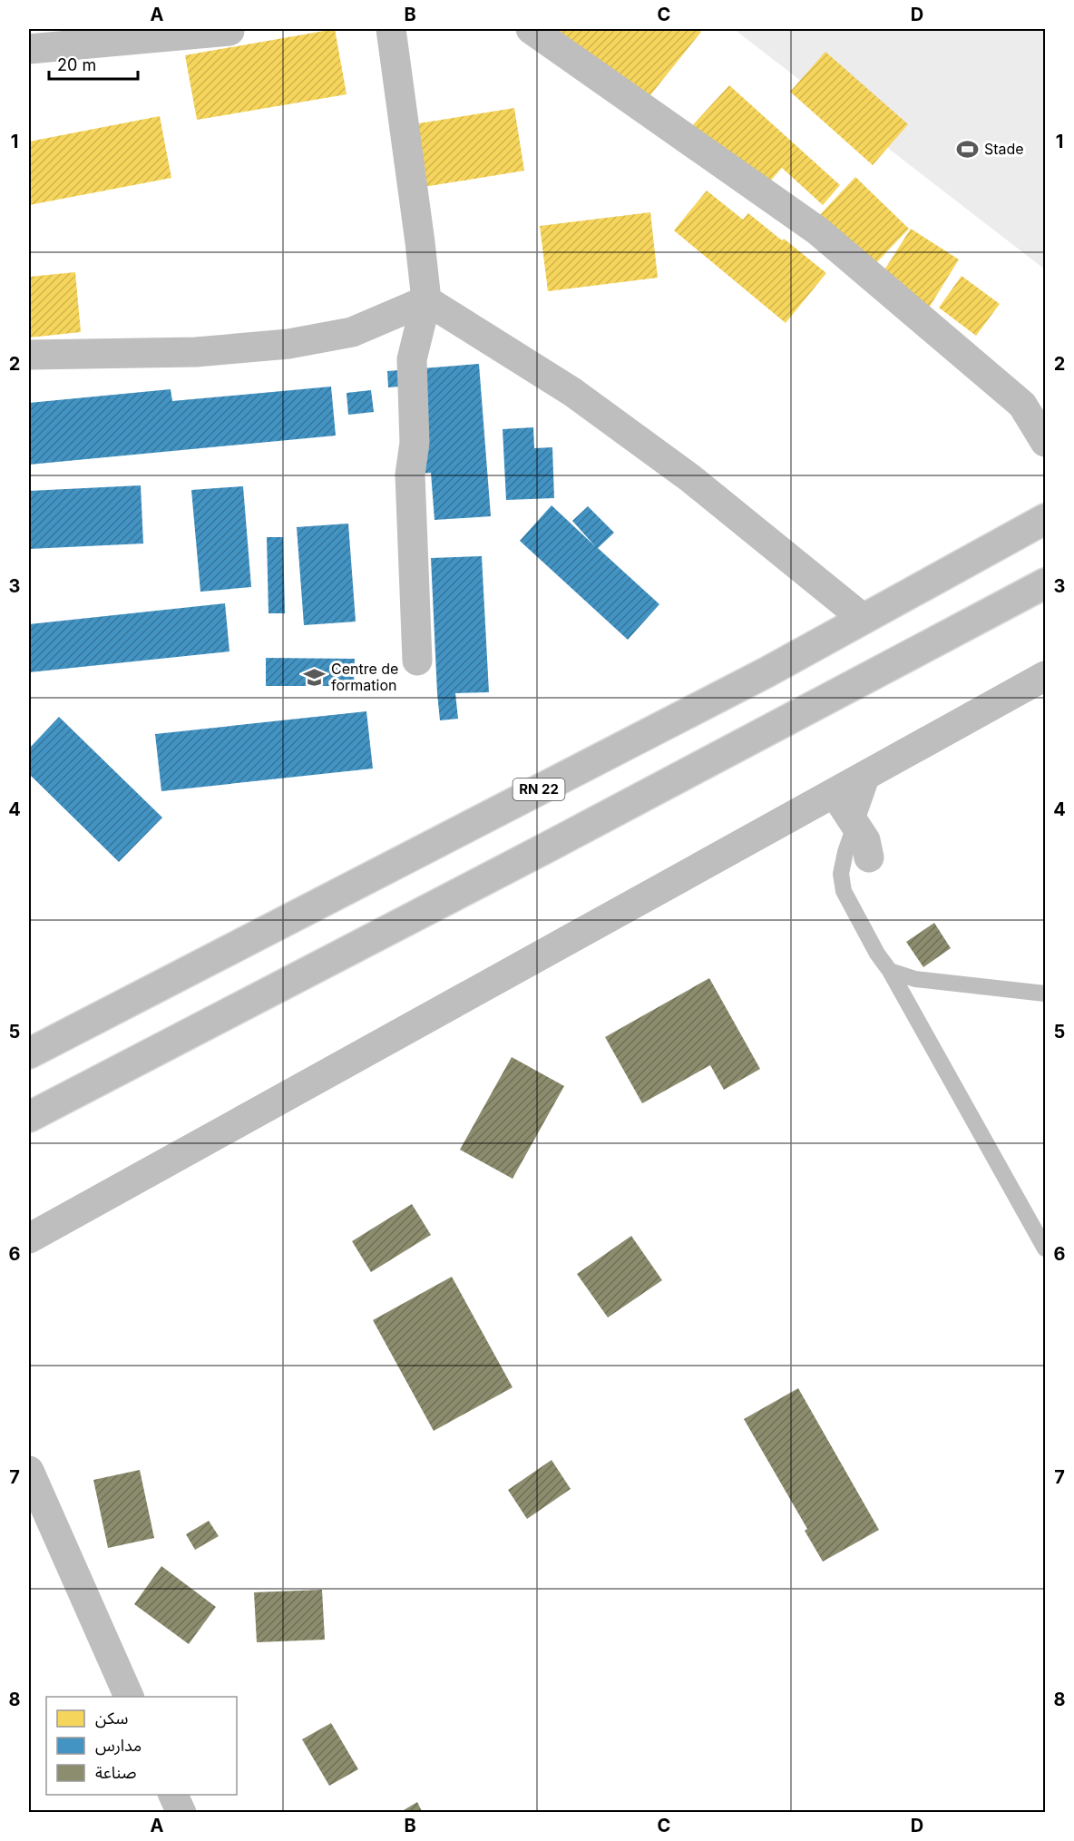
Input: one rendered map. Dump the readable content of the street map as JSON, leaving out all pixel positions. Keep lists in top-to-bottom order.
{
  "streets": {
    "main road": ["RN 22"]
  },
  "places": {
    "sports": ["Stade"],
    "school or university": ["Centre de formation"]
  },
  "legend": ["سكن", "مدارس", "صناعة"],
  "scale_bar": "20 m",
  "grid": {
    "columns": [
      "A",
      "B",
      "C",
      "D"
    ],
    "rows": [
      "1",
      "2",
      "3",
      "4",
      "5",
      "6",
      "7",
      "8"
    ]
  }
}
